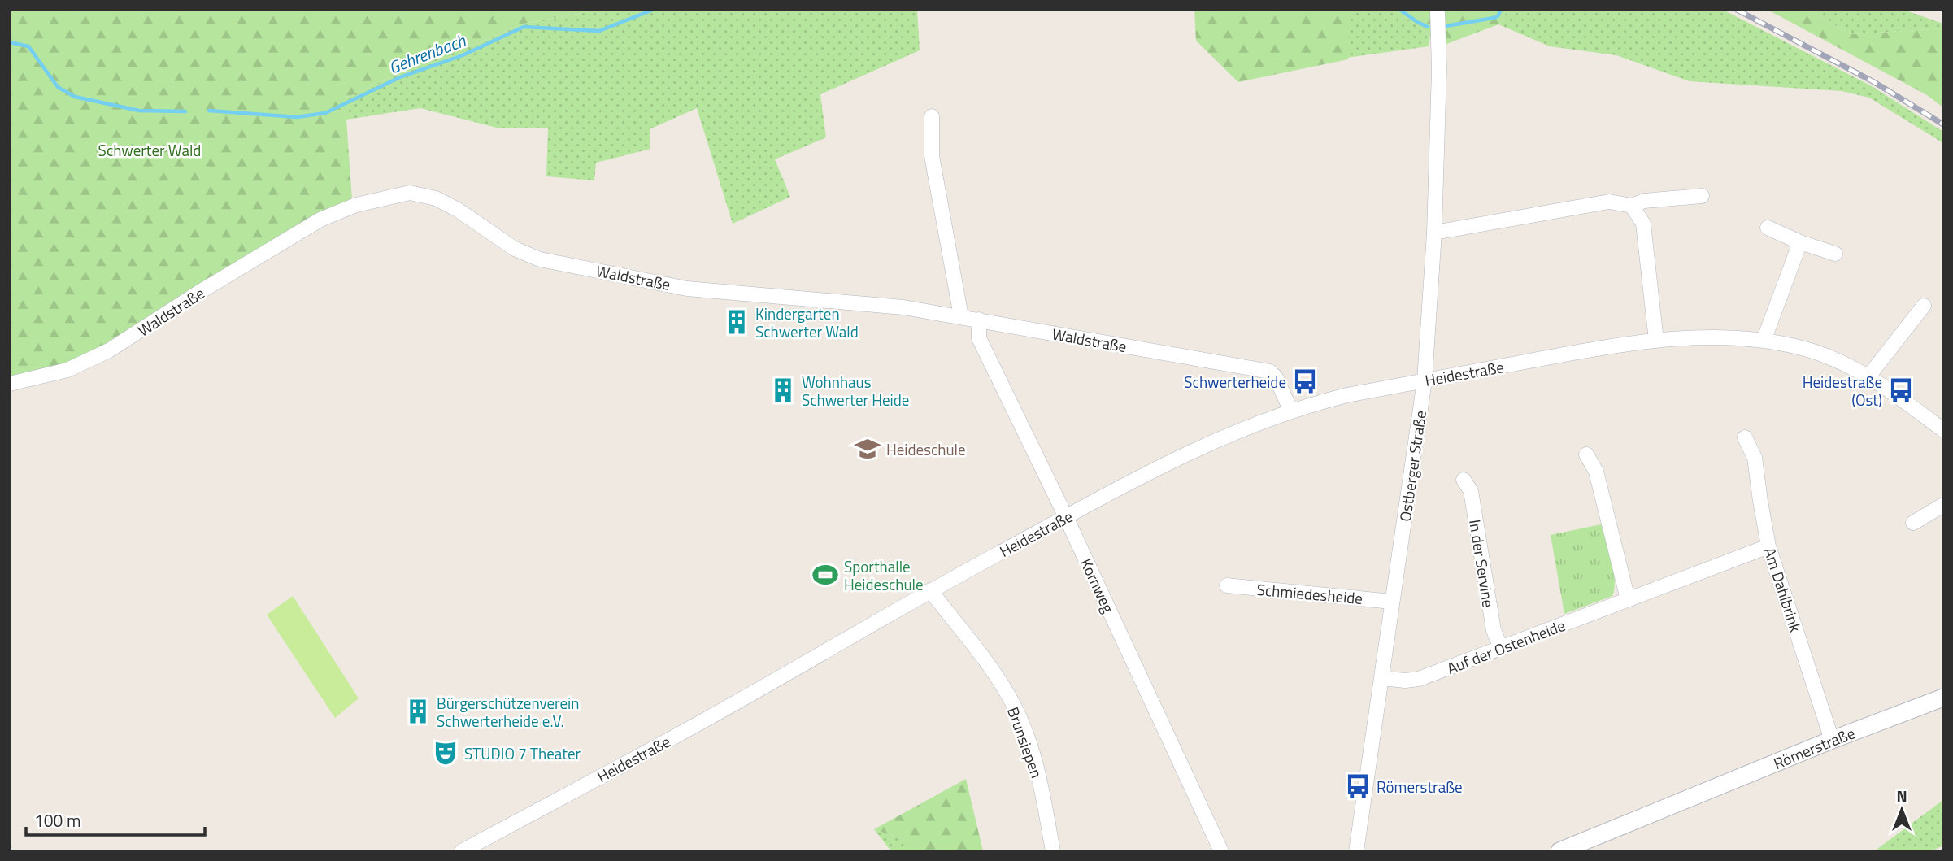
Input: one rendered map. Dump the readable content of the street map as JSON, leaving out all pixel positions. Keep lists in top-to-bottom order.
{
  "streets": {
    "street": [
      "Waldstraße",
      "Heidestraße",
      "Ostberger Straße",
      "In der Servine",
      "Kornweg",
      "Am Dahlbrink",
      "Schmiedesheide",
      "Auf der Ostenheide",
      "Brunsiepen",
      "Römerstraße"
    ]
  },
  "crossings": [
    ["Waldstraße", "Heidestraße"],
    ["Waldstraße", "Kornweg"],
    ["Heidestraße", "Ostberger Straße"],
    ["Heidestraße", "Kornweg"],
    ["Heidestraße", "Brunsiepen"],
    ["Ostberger Straße", "Schmiedesheide"],
    ["Ostberger Straße", "Auf der Ostenheide"],
    ["In der Servine", "Auf der Ostenheide"],
    ["Am Dahlbrink", "Auf der Ostenheide"],
    ["Am Dahlbrink", "Römerstraße"]
  ],
  "water": ["Gehrenbach"],
  "parks": ["Schwerter Wald"],
  "places": {
    "building": ["Kindergarten Schwerter Wald", "Wohnhaus Schwerter Heide", "Bürgerschützenverein Schwerterheide e.V."],
    "bus stop": ["Schwerterheide", "Heidestraße (Ost)", "Römerstraße"],
    "school or university": ["Heideschule"],
    "sports": ["Sporthalle Heideschule"],
    "theatre": ["STUDIO 7 Theater"]
  },
  "scale_bar": "100 m",
  "north": "top"
}
